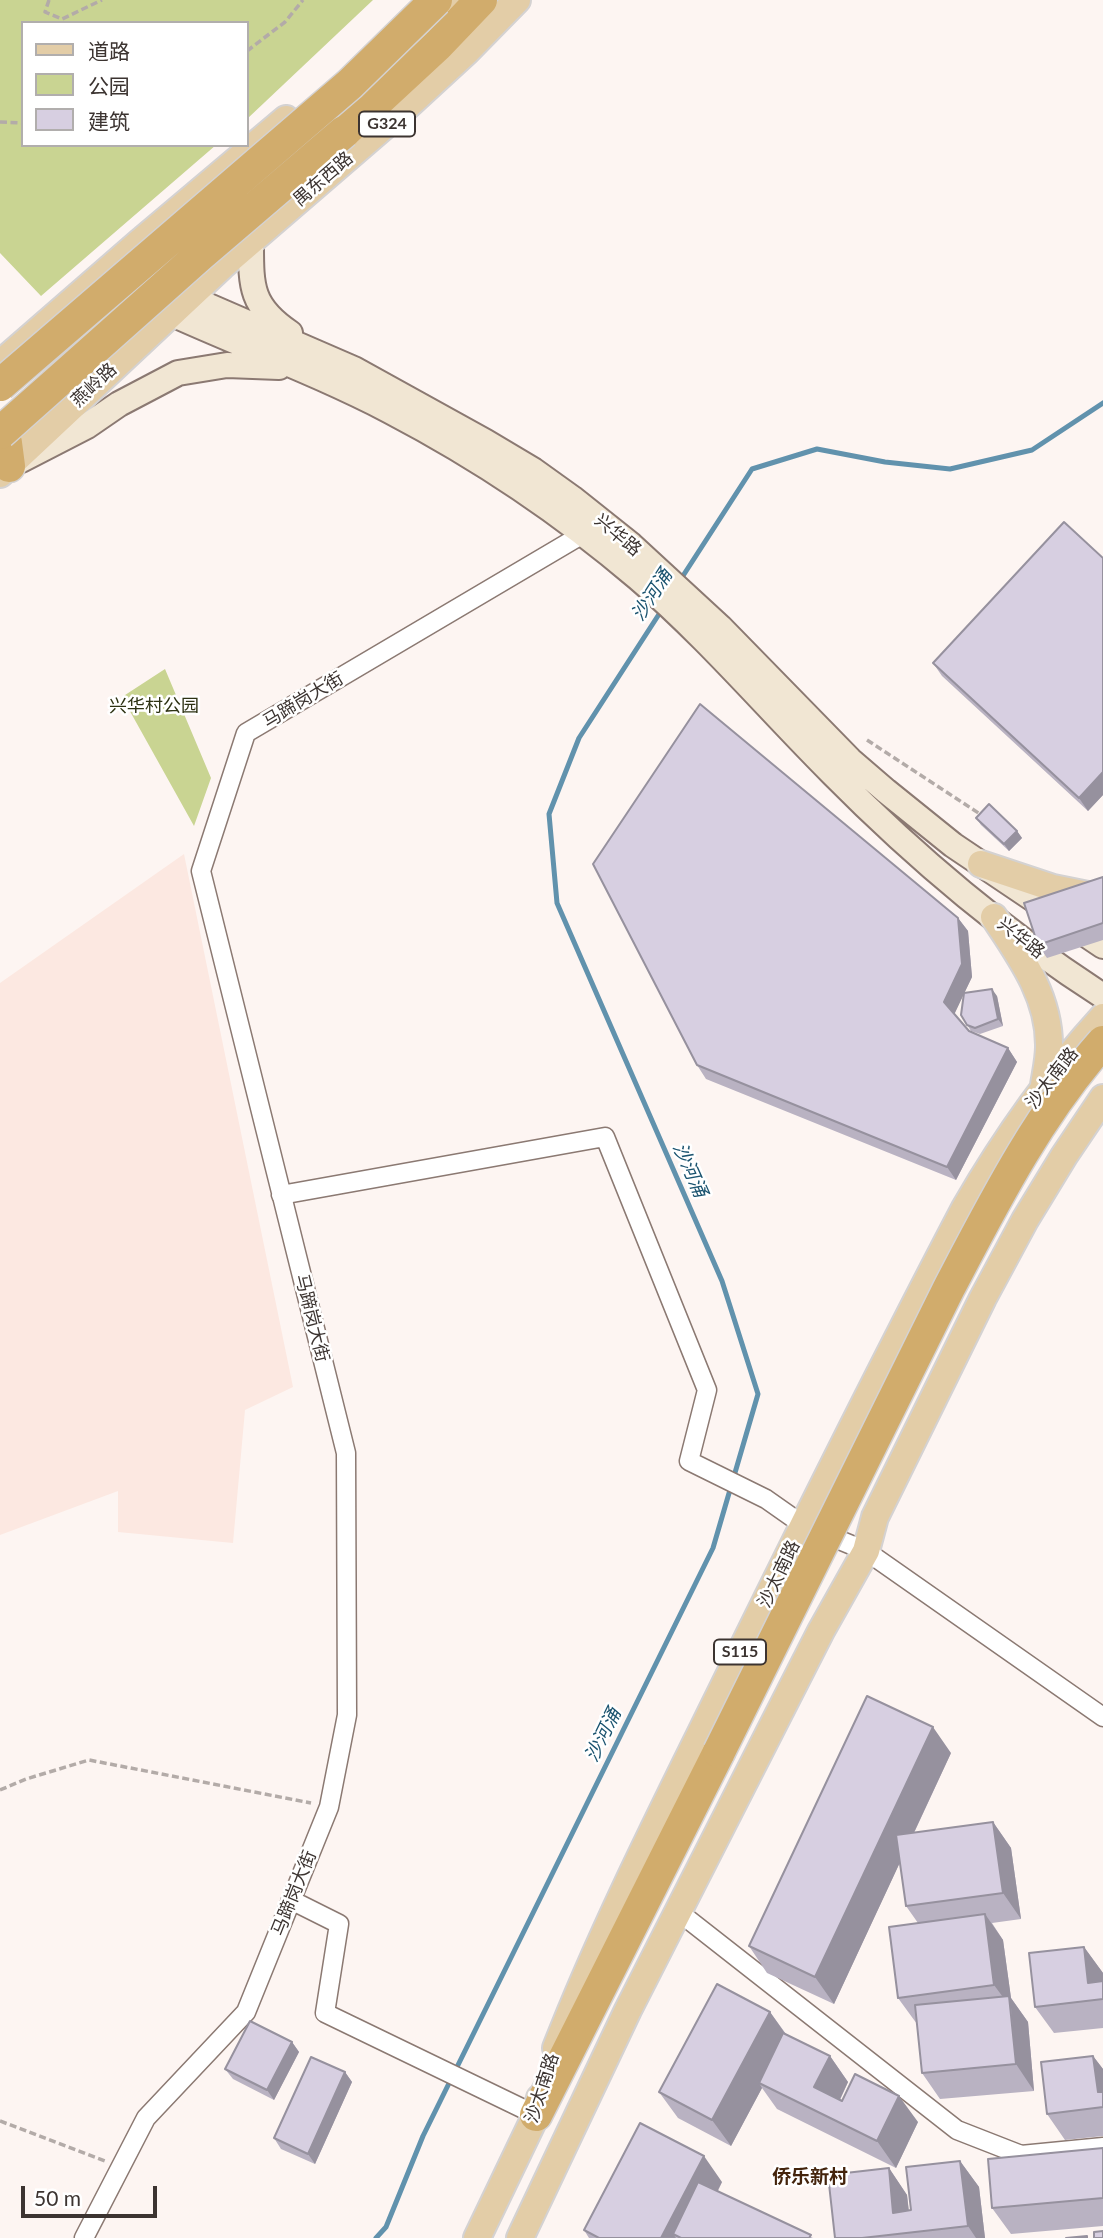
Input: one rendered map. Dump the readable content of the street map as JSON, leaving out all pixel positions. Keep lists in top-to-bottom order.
{
  "streets": {
    "main road": [
      "G324",
      "禺东西路",
      "燕岭路",
      "兴华路",
      "沙太南路",
      "S115"
    ],
    "street": ["马蹄岗大街"]
  },
  "crossings": [
    ["禺东西路", "燕岭路"],
    ["禺东西路", "兴华路"],
    ["燕岭路", "兴华路"],
    ["兴华路", "马蹄岗大街"]
  ],
  "districts": ["侨乐新村"],
  "water": ["沙河涌"],
  "parks": ["兴华村公园"],
  "legend": ["道路", "公园", "建筑"],
  "scale_bar": "50 m"
}
